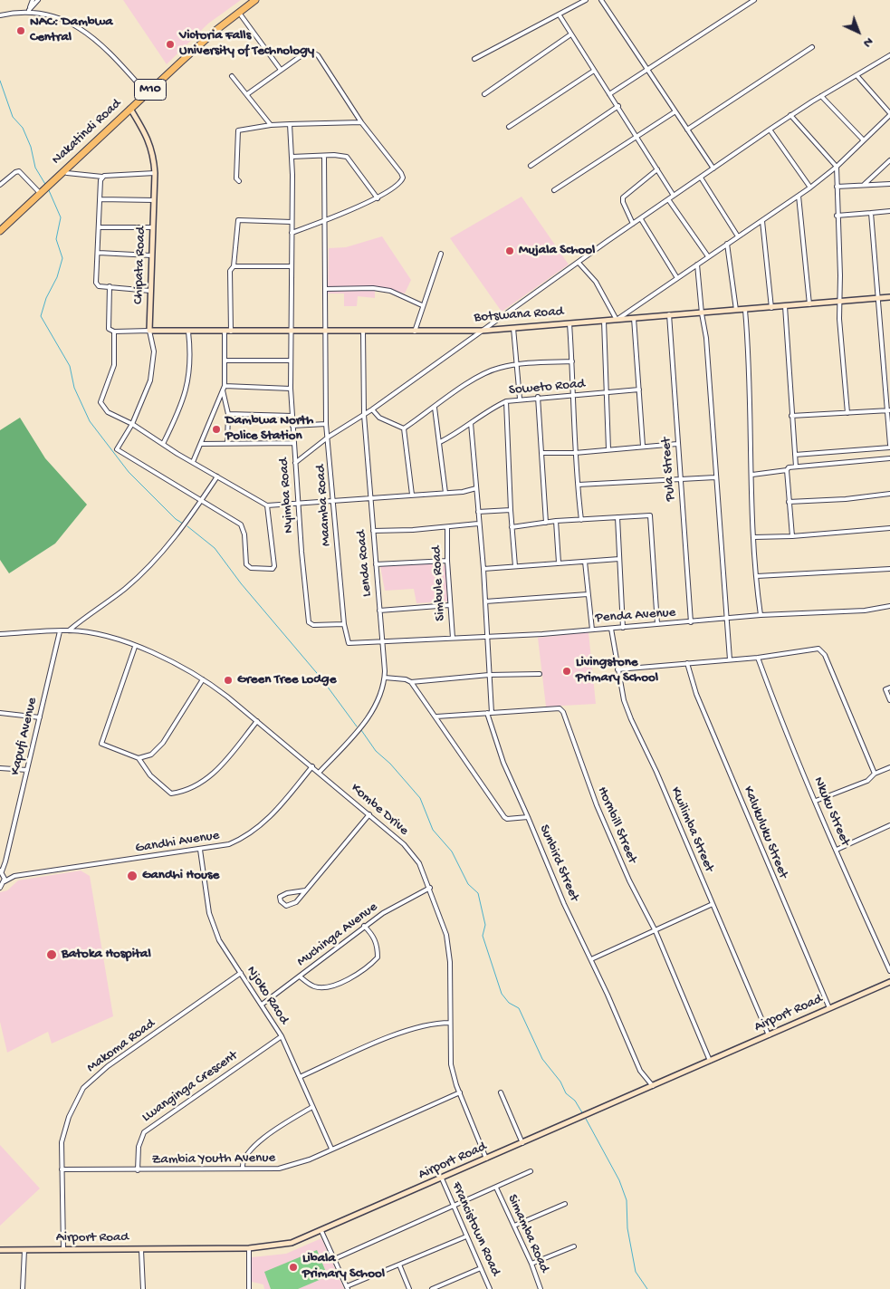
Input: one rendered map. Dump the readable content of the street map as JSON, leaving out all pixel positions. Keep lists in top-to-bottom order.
{
  "streets": {
    "highway": ["M10", "Nakatindi Road"],
    "street": [
      "Chipata Road",
      "Botswana Road",
      "Soweto Road",
      "Pula Street",
      "Nyimba Road",
      "Maamba Road",
      "Lenda Road",
      "Simbule Road",
      "Penda Avenue",
      "Kapufi Avenue",
      "Kombe Drive",
      "Nkuku Street",
      "Hornbill Street",
      "Kwilimba Street",
      "Kalukuluku Street",
      "Gandhi Avenue",
      "Sunbird Street",
      "Muchinga Avenue",
      "Njoko Raod",
      "Airport Road",
      "Makoma Road",
      "Lwanginga Crescent",
      "Zambia Youth Avenue",
      "Francistown Road",
      "Simamba Road"
    ]
  },
  "crossings": [
    ["Nakatindi Road", "Chipata Road"],
    ["Chipata Road", "Botswana Road"],
    ["Botswana Road", "Pula Street"],
    ["Botswana Road", "Nyimba Road"],
    ["Botswana Road", "Maamba Road"],
    ["Botswana Road", "Lenda Road"],
    ["Pula Street", "Penda Avenue"],
    ["Nyimba Road", "Maamba Road"],
    ["Maamba Road", "Lenda Road"],
    ["Maamba Road", "Penda Avenue"],
    ["Lenda Road", "Penda Avenue"],
    ["Lenda Road", "Kombe Drive"],
    ["Simbule Road", "Penda Avenue"],
    ["Penda Avenue", "Kwilimba Street"],
    ["Kapufi Avenue", "Kombe Drive"],
    ["Kapufi Avenue", "Gandhi Avenue"],
    ["Kombe Drive", "Gandhi Avenue"],
    ["Kombe Drive", "Muchinga Avenue"],
    ["Kombe Drive", "Airport Road"],
    ["Kombe Drive", "Zambia Youth Avenue"],
    ["Hornbill Street", "Sunbird Street"],
    ["Hornbill Street", "Airport Road"],
    ["Kwilimba Street", "Airport Road"],
    ["Kalukuluku Street", "Airport Road"],
    ["Gandhi Avenue", "Njoko Raod"],
    ["Sunbird Street", "Airport Road"],
    ["Muchinga Avenue", "Njoko Raod"],
    ["Njoko Raod", "Makoma Road"],
    ["Njoko Raod", "Lwanginga Crescent"],
    ["Njoko Raod", "Zambia Youth Avenue"],
    ["Airport Road", "Makoma Road"],
    ["Airport Road", "Francistown Road"],
    ["Makoma Road", "Zambia Youth Avenue"],
    ["Lwanginga Crescent", "Zambia Youth Avenue"]
  ],
  "places": [
    "NAC: Dambwa Central",
    "Victoria Falls University of Technology",
    "Mujala School",
    "Dambwa North Police Station",
    "Livingstone Primary School",
    "Green Tree Lodge",
    "Gandhi House",
    "Batoka Hospital",
    "Libala Primary School"
  ],
  "north": "bottom right"
}
